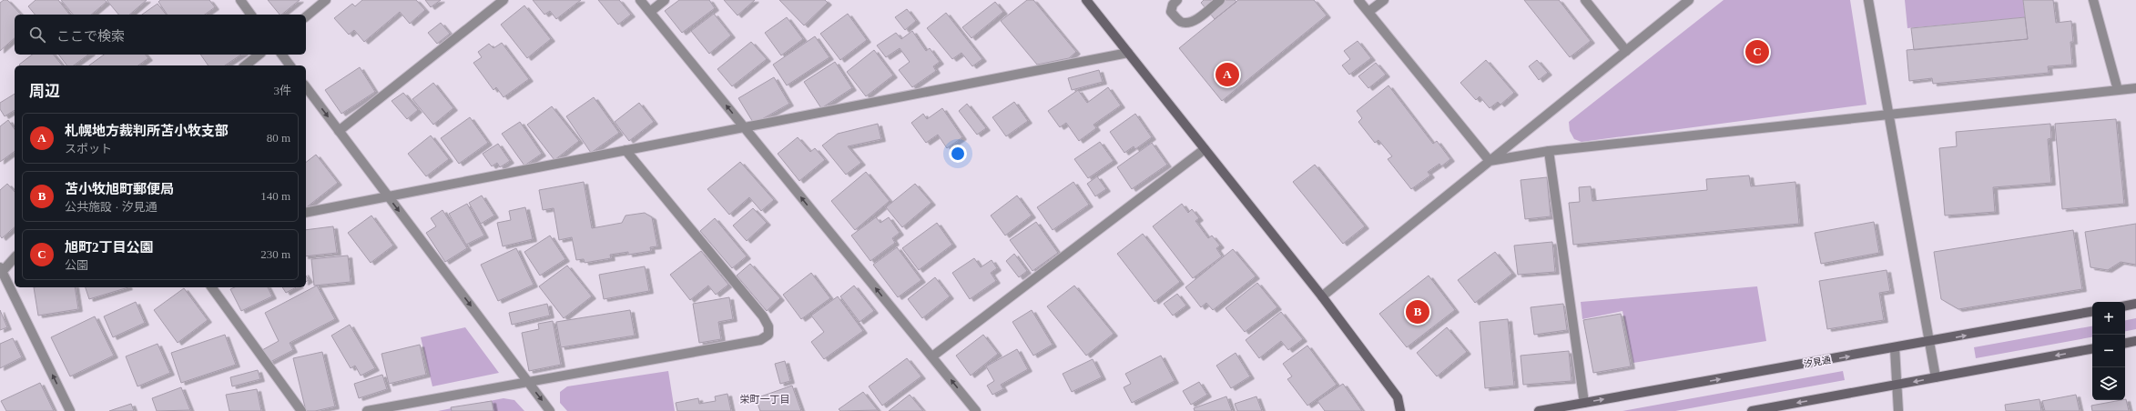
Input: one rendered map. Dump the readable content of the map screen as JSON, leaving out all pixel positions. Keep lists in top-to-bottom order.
{
  "streets": {
    "street": ["汐見通"]
  },
  "districts": ["栄町一丁目"],
  "page": {
    "search": "ここで検索",
    "pins": ["C", "A", "B"],
    "heading": ["周辺", "3件"],
    "list": [
      {
        "mark": "A",
        "name": "札幌地方裁判所苫小牧支部",
        "note": "スポット",
        "value": "80 m"
      },
      {
        "mark": "B",
        "name": "苫小牧旭町郵便局",
        "note": "公共施設 · 汐見通",
        "value": "140 m"
      },
      {
        "mark": "C",
        "name": "旭町2丁目公園",
        "note": "公園",
        "value": "230 m"
      }
    ],
    "map_buttons": ["+", "−"]
  }
}
